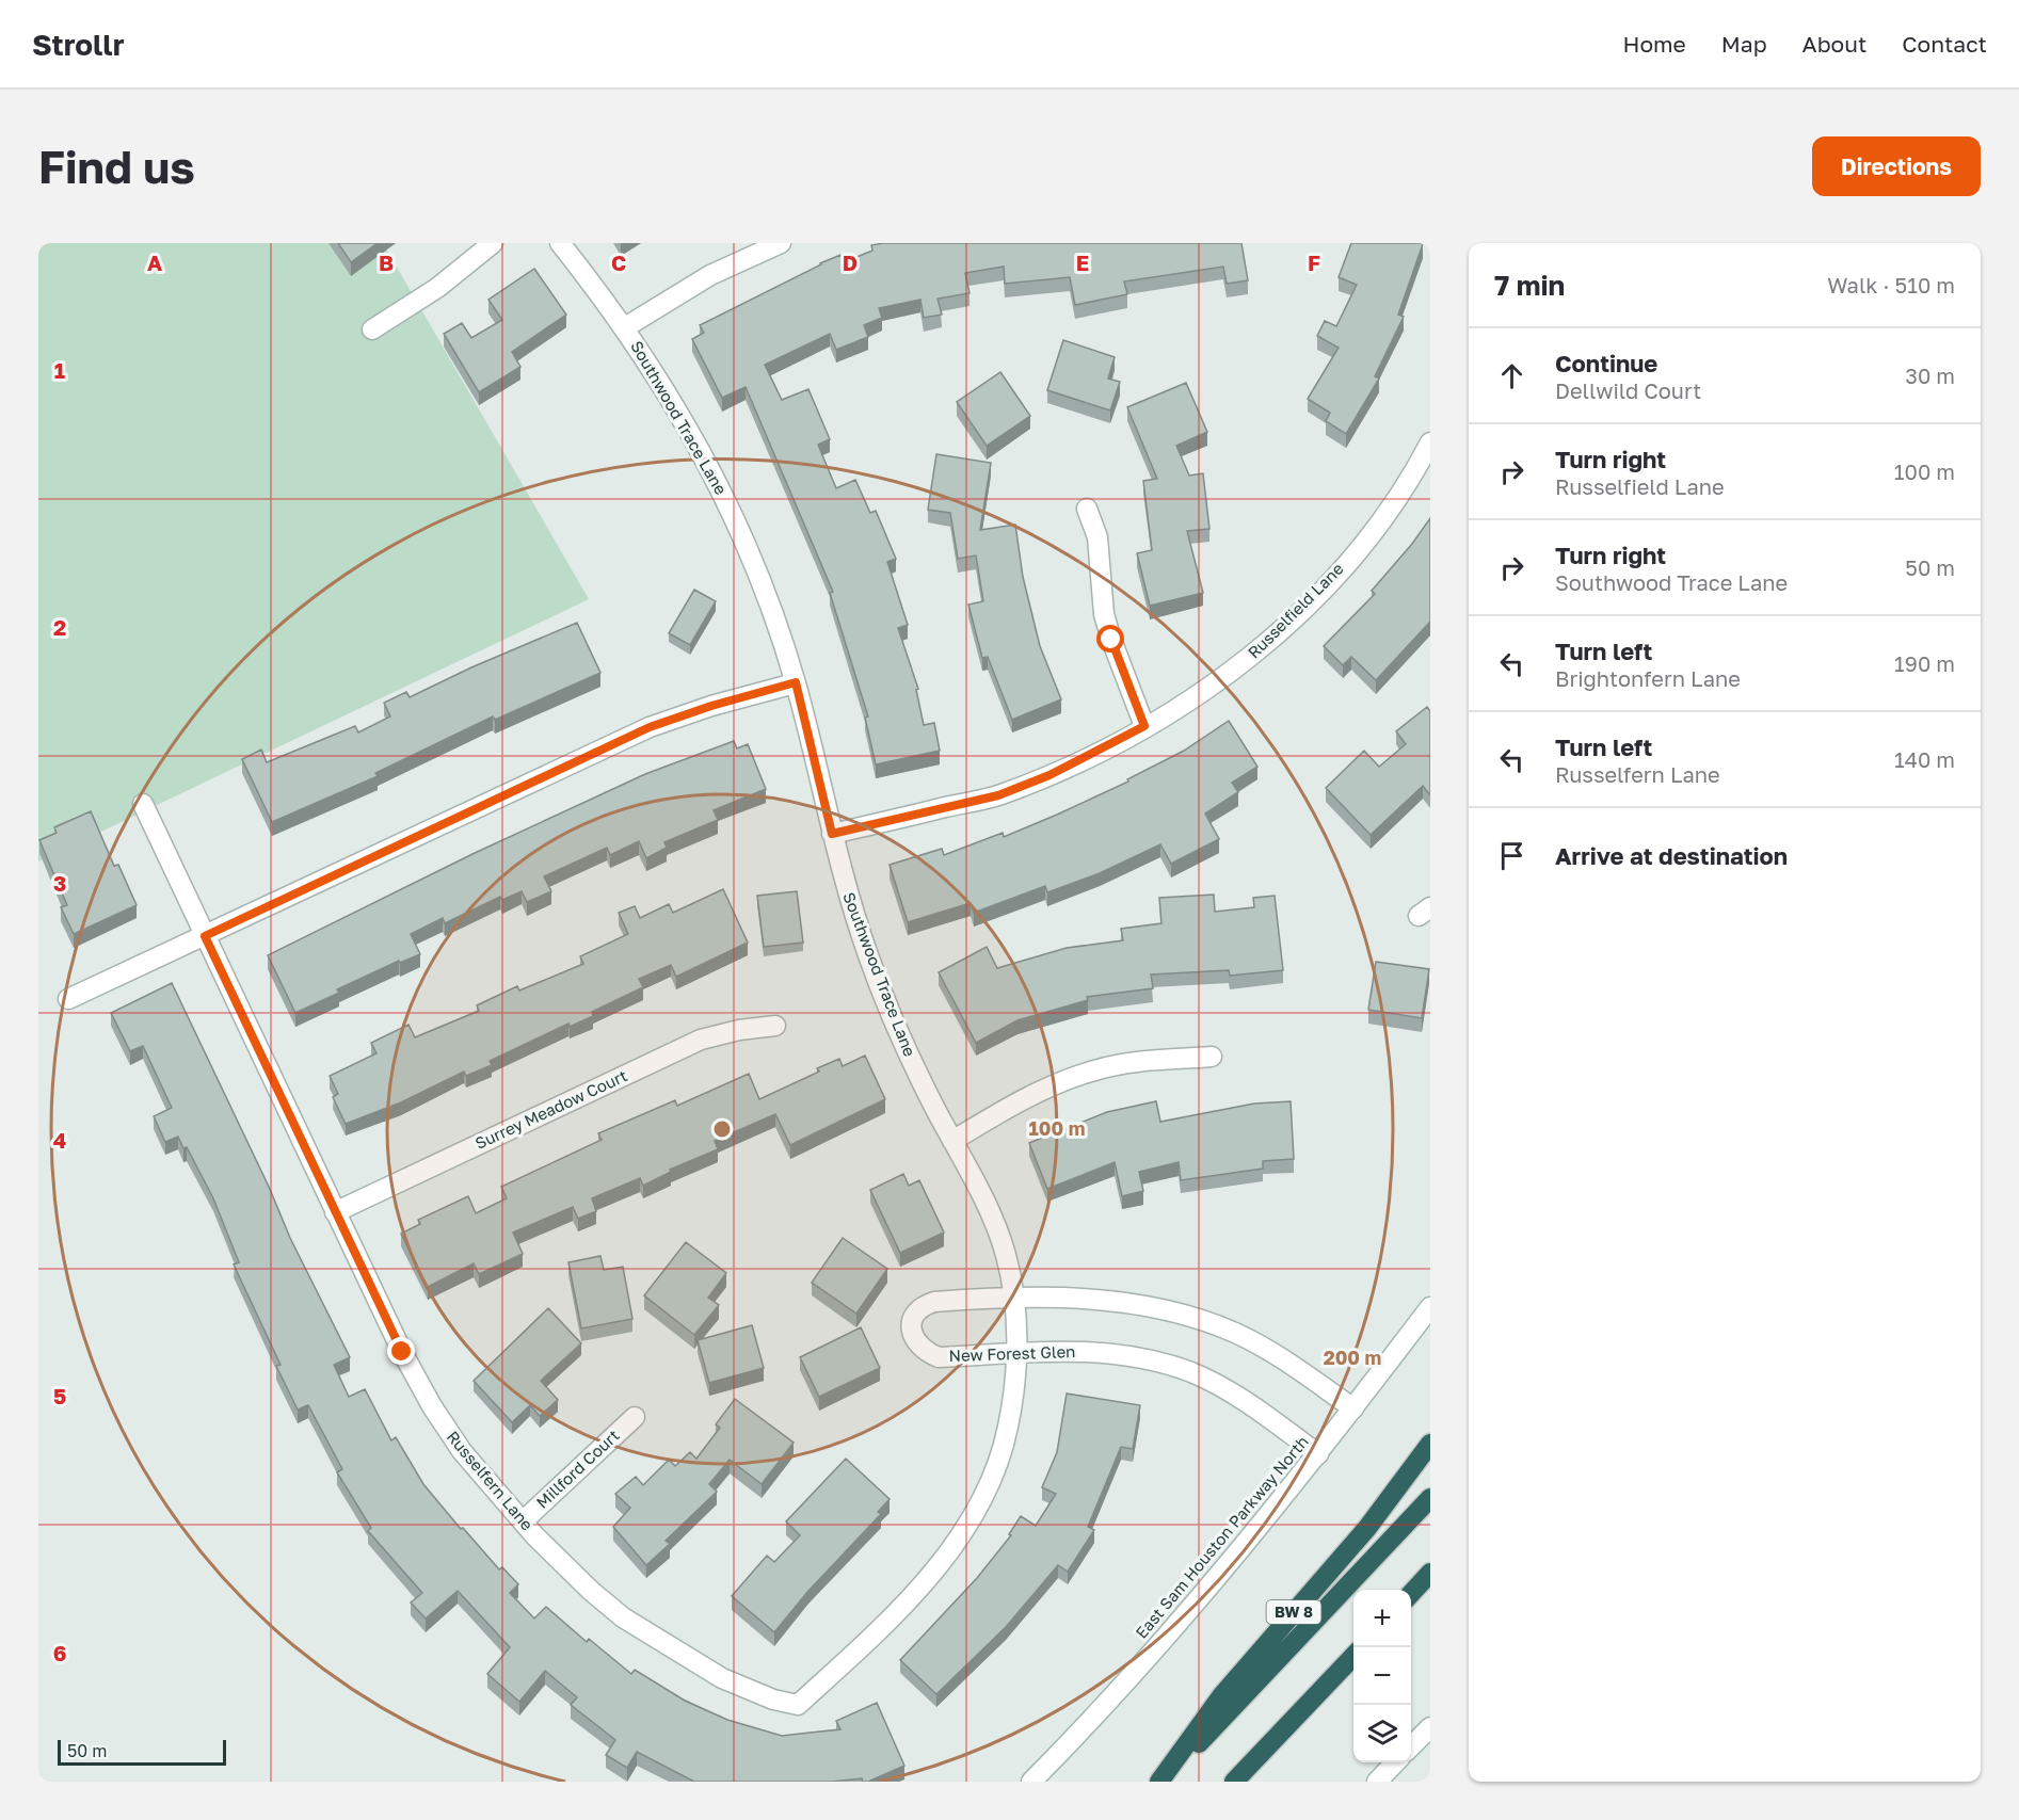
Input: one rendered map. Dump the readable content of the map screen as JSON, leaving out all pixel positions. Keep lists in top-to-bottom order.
{
  "streets": {
    "highway": ["BW 8"],
    "street": [
      "Southwood Trace Lane",
      "Russelfield Lane",
      "Surrey Meadow Court",
      "New Forest Glen",
      "Millford Court",
      "Russelfern Lane",
      "East Sam Houston Parkway North"
    ]
  },
  "crossings": [
    ["Southwood Trace Lane", "Russelfield Lane"],
    ["Southwood Trace Lane", "New Forest Glen"],
    ["Southwood Trace Lane", "Russelfern Lane"],
    ["Surrey Meadow Court", "Russelfern Lane"],
    ["New Forest Glen", "East Sam Houston Parkway North"],
    ["Millford Court", "Russelfern Lane"]
  ],
  "scale_bar": "50 m",
  "page": {
    "header": "Strollr",
    "nav": [
      "Home",
      "Map",
      "About",
      "Contact"
    ],
    "buttons": "Directions",
    "title": "Find us",
    "heading": ["7 min", "Walk · 510 m"],
    "list": [
      ["Continue", "Dellwild Court", "30 m"],
      ["Turn right", "Russelfield Lane", "100 m"],
      ["Turn right", "Southwood Trace Lane", "50 m"],
      ["Turn left", "Brightonfern Lane", "190 m"],
      ["Turn left", "Russelfern Lane", "140 m"],
      "Arrive at destination"
    ],
    "map_buttons": ["+", "−"],
    "scale": "50 m"
  },
  "grid": {
    "columns": [
      "A",
      "B",
      "C",
      "D",
      "E",
      "F"
    ],
    "rows": [
      "1",
      "2",
      "3",
      "4",
      "5",
      "6"
    ]
  },
  "rings": ["100 m", "200 m"]
}
